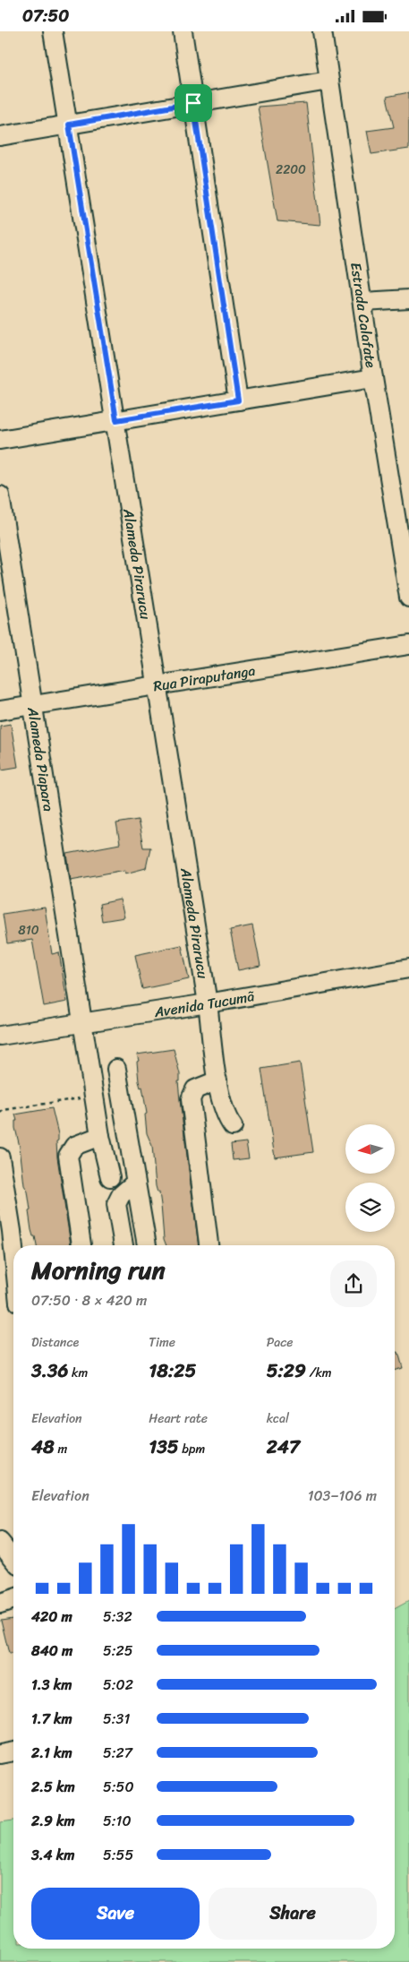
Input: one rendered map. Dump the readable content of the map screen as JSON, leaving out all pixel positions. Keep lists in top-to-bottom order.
{
  "streets": {
    "street": [
      "Estrada Calafate",
      "Alameda Pirarucu",
      "Rua Piraputanga",
      "Alameda Piapara",
      "Avenida Tucumã"
    ]
  },
  "crossings": [
    ["Alameda Pirarucu", "Rua Piraputanga"],
    ["Alameda Pirarucu", "Avenida Tucumã"],
    ["Rua Piraputanga", "Alameda Piapara"],
    ["Alameda Piapara", "Avenida Tucumã"]
  ],
  "house_numbers": ["2200", "810"],
  "north": "left",
  "page": {
    "status": "07:50",
    "heading": ["Morning run", "07:50 · 8 × 420 m"],
    "stats": [
      ["Distance", "3.36 km"],
      ["Time", "18:25"],
      ["Pace", "5:29 /km"],
      ["Elevation", "48 m"],
      ["Heart rate", "135 bpm"],
      ["kcal", "247"]
    ],
    "chart": ["Elevation", "103–106 m"],
    "list": [
      {
        "name": "420 m",
        "note": "5:32"
      },
      {
        "name": "840 m",
        "note": "5:25"
      },
      {
        "name": "1.3 km",
        "note": "5:02"
      },
      {
        "name": "1.7 km",
        "note": "5:31"
      },
      {
        "name": "2.1 km",
        "note": "5:27"
      },
      {
        "name": "2.5 km",
        "note": "5:50"
      },
      {
        "name": "2.9 km",
        "note": "5:10"
      },
      {
        "name": "3.4 km",
        "note": "5:55"
      }
    ],
    "buttons": ["Save", "Share"]
  }
}
